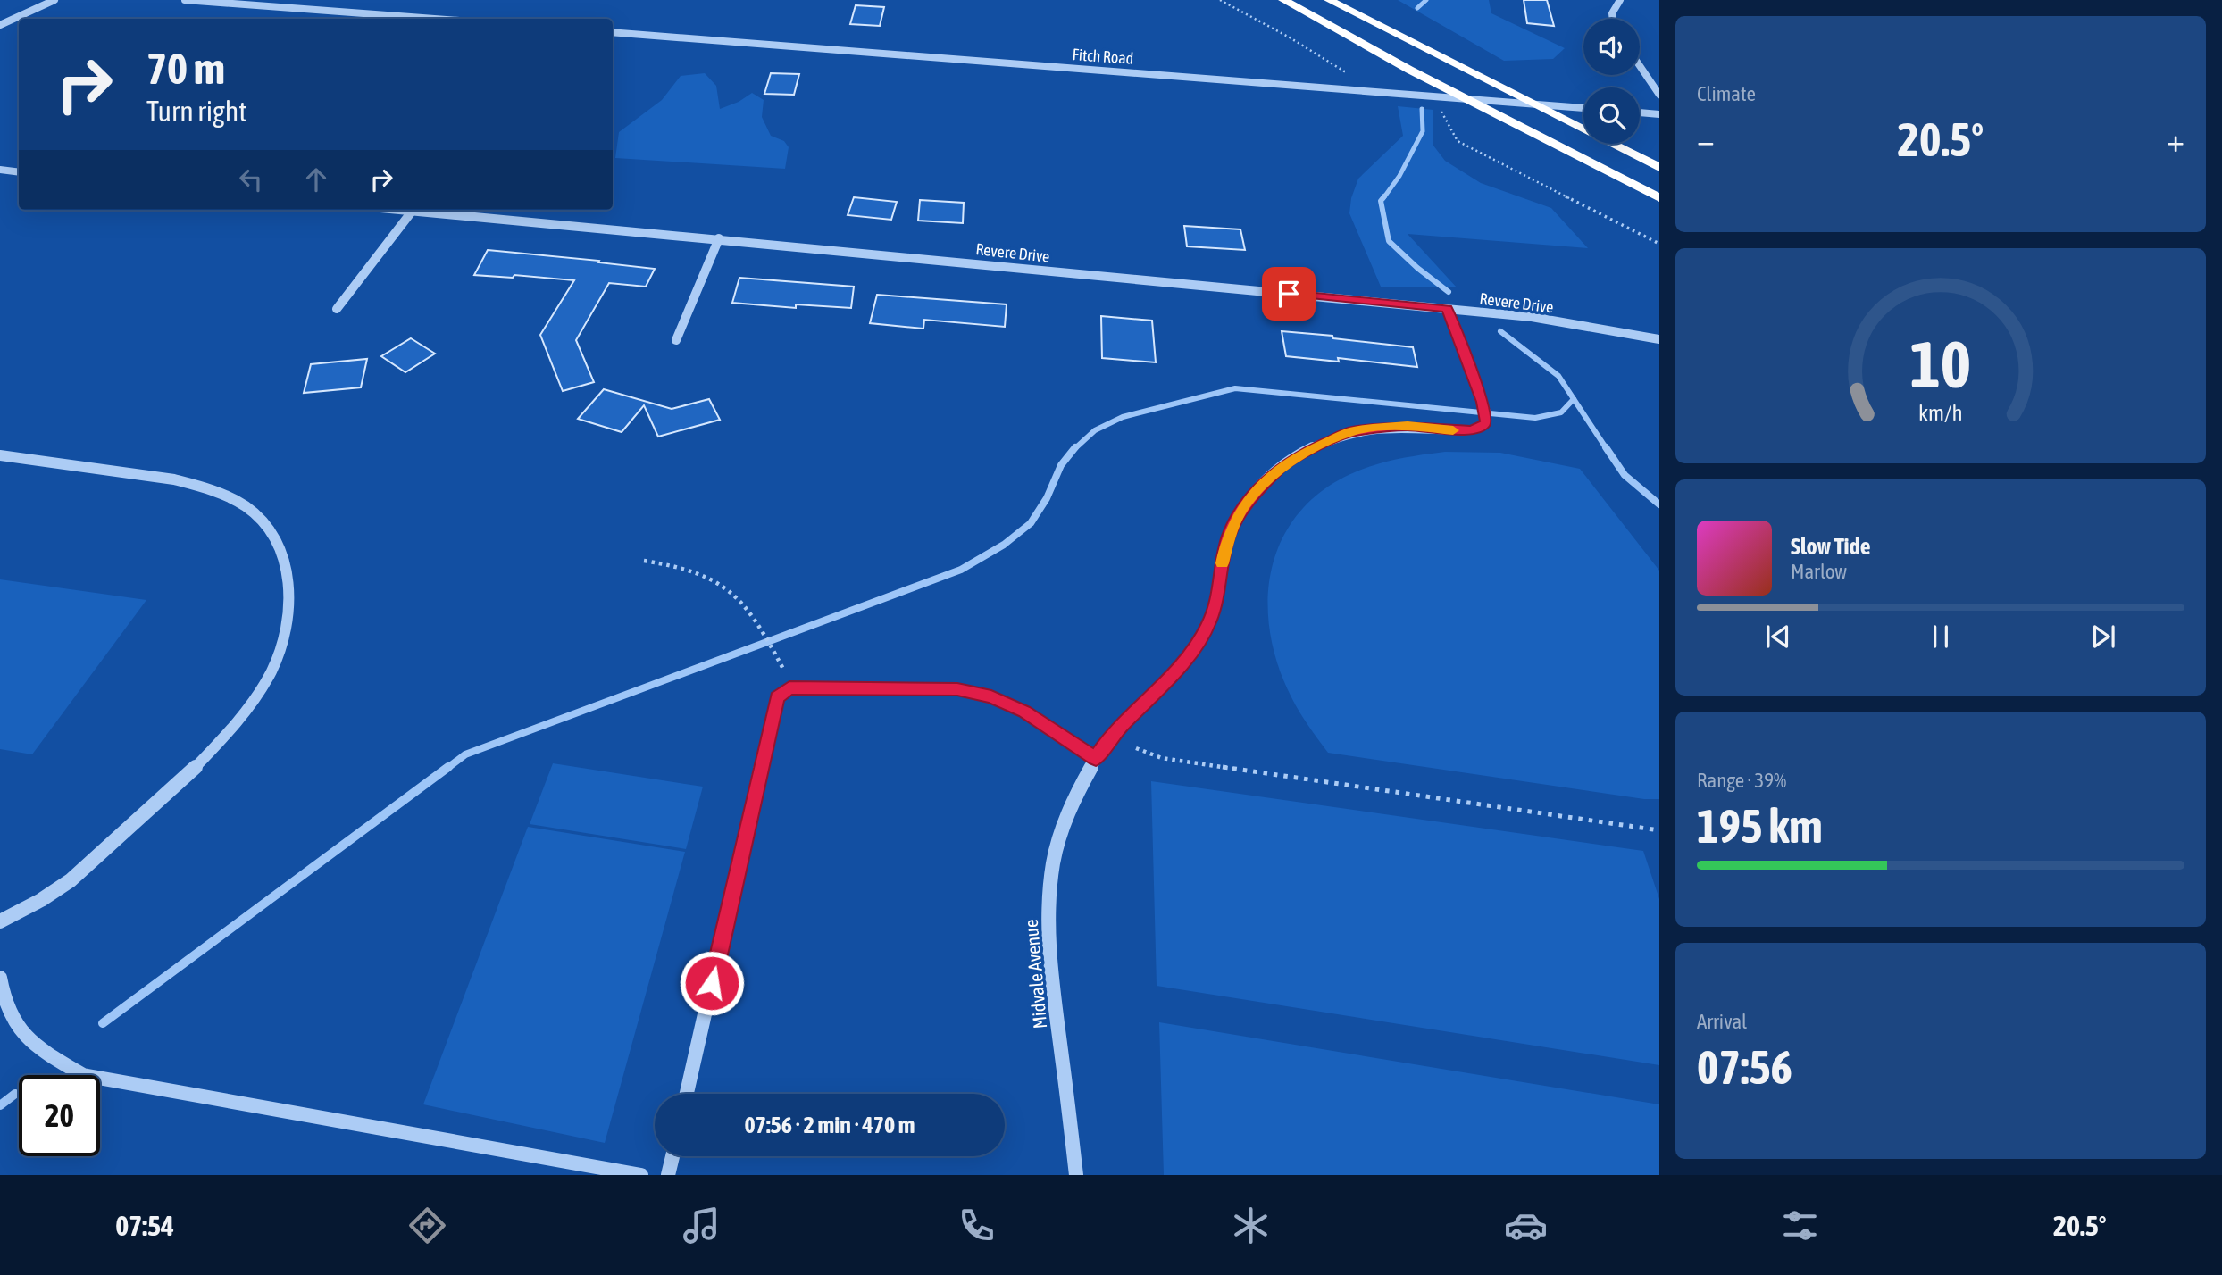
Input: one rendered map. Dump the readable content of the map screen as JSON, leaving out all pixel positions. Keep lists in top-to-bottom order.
{
  "streets": {
    "street": ["Fitch Road", "Revere Drive", "Midvale Avenue"]
  },
  "crossings": [
    ["Revere Drive", "Midvale Avenue"]
  ],
  "page": {
    "tile": [
      "Climate",
      ["Range · 39%", "195 km"],
      ["Arrival", "07:56"]
    ],
    "turn": ["70 m", "Turn right"],
    "heat": ["−", "20.5°", "+"],
    "song": ["Slow Tide", "Marlow"],
    "limit": "20",
    "trip": "07:56 · 2 min · 470 m",
    "tabs": ["07:54", "20.5°"],
    "gauge": ["10", "km/h"]
  }
}
